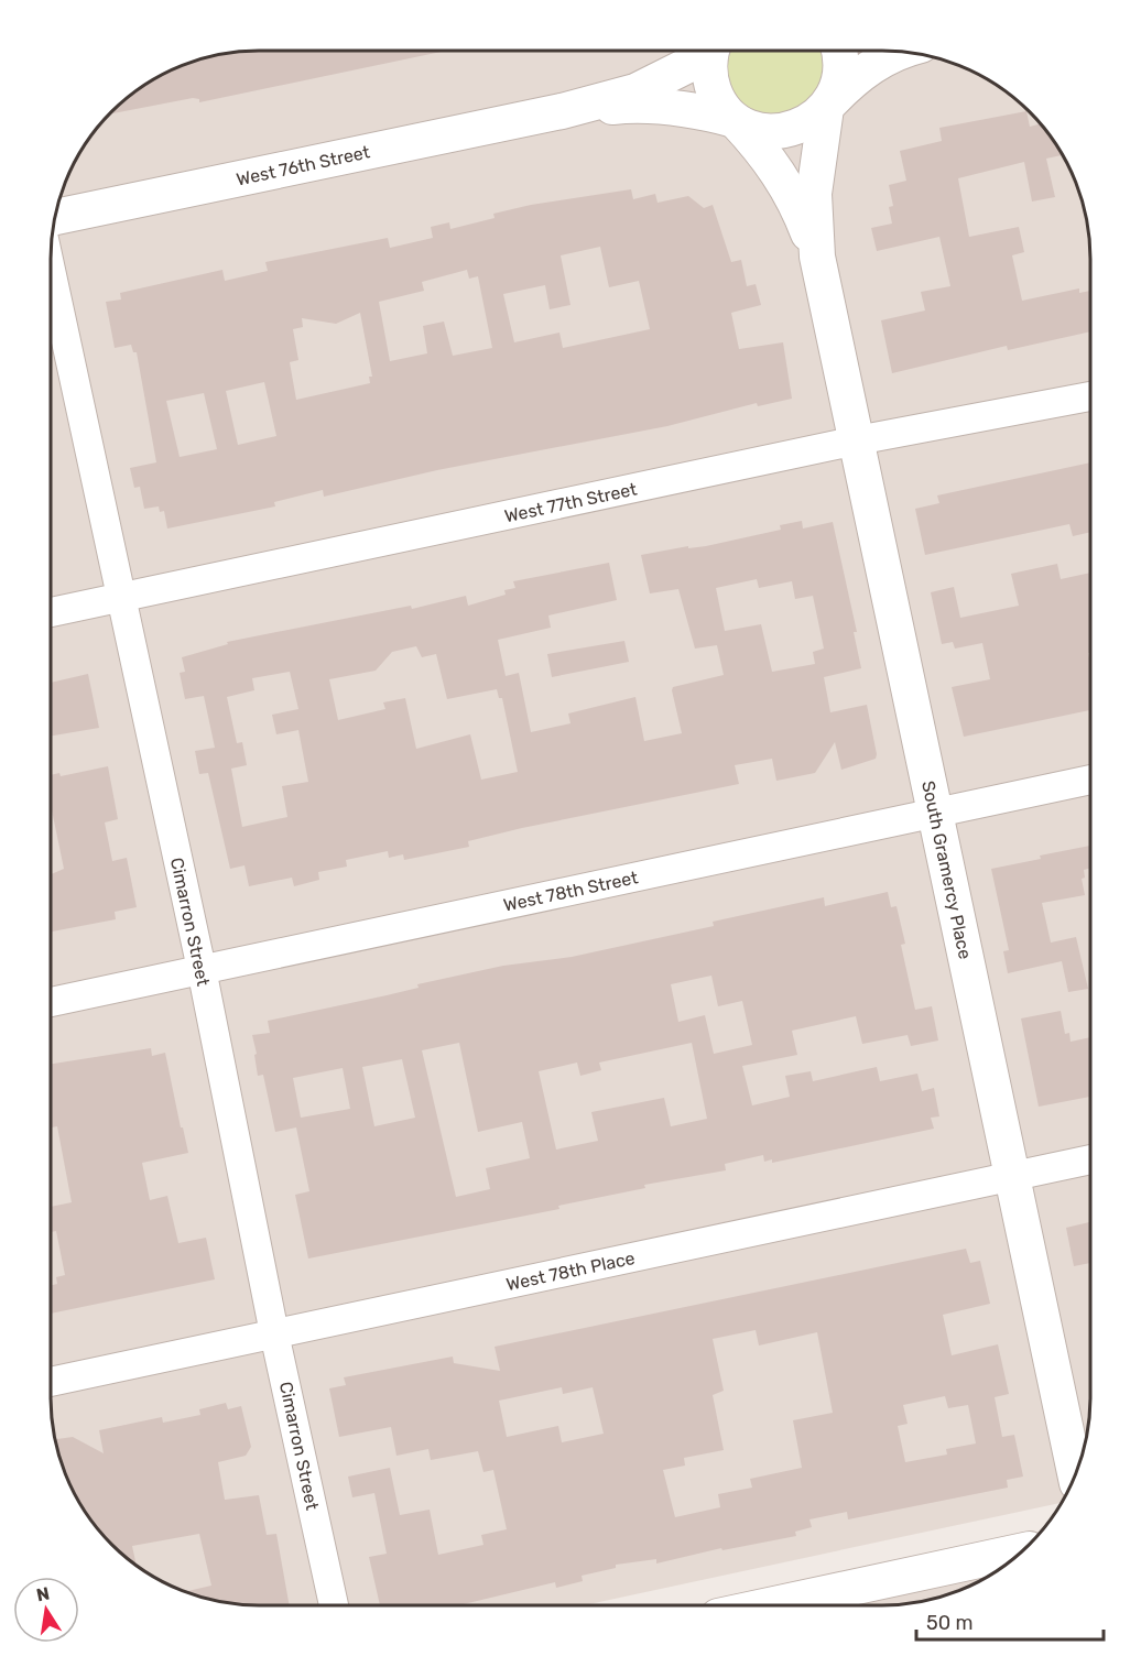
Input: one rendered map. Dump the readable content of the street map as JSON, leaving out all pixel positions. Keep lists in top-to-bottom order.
{
  "streets": {
    "street": [
      "West 76th Street",
      "West 77th Street",
      "South Gramercy Place",
      "West 78th Street",
      "Cimarron Street",
      "West 78th Place"
    ]
  },
  "crossings": [
    ["West 76th Street", "South Gramercy Place"],
    ["West 77th Street", "South Gramercy Place"],
    ["West 77th Street", "Cimarron Street"],
    ["South Gramercy Place", "West 78th Street"],
    ["South Gramercy Place", "West 78th Place"],
    ["West 78th Street", "Cimarron Street"],
    ["Cimarron Street", "West 78th Place"]
  ],
  "scale_bar": "50 m",
  "north": "top"
}
